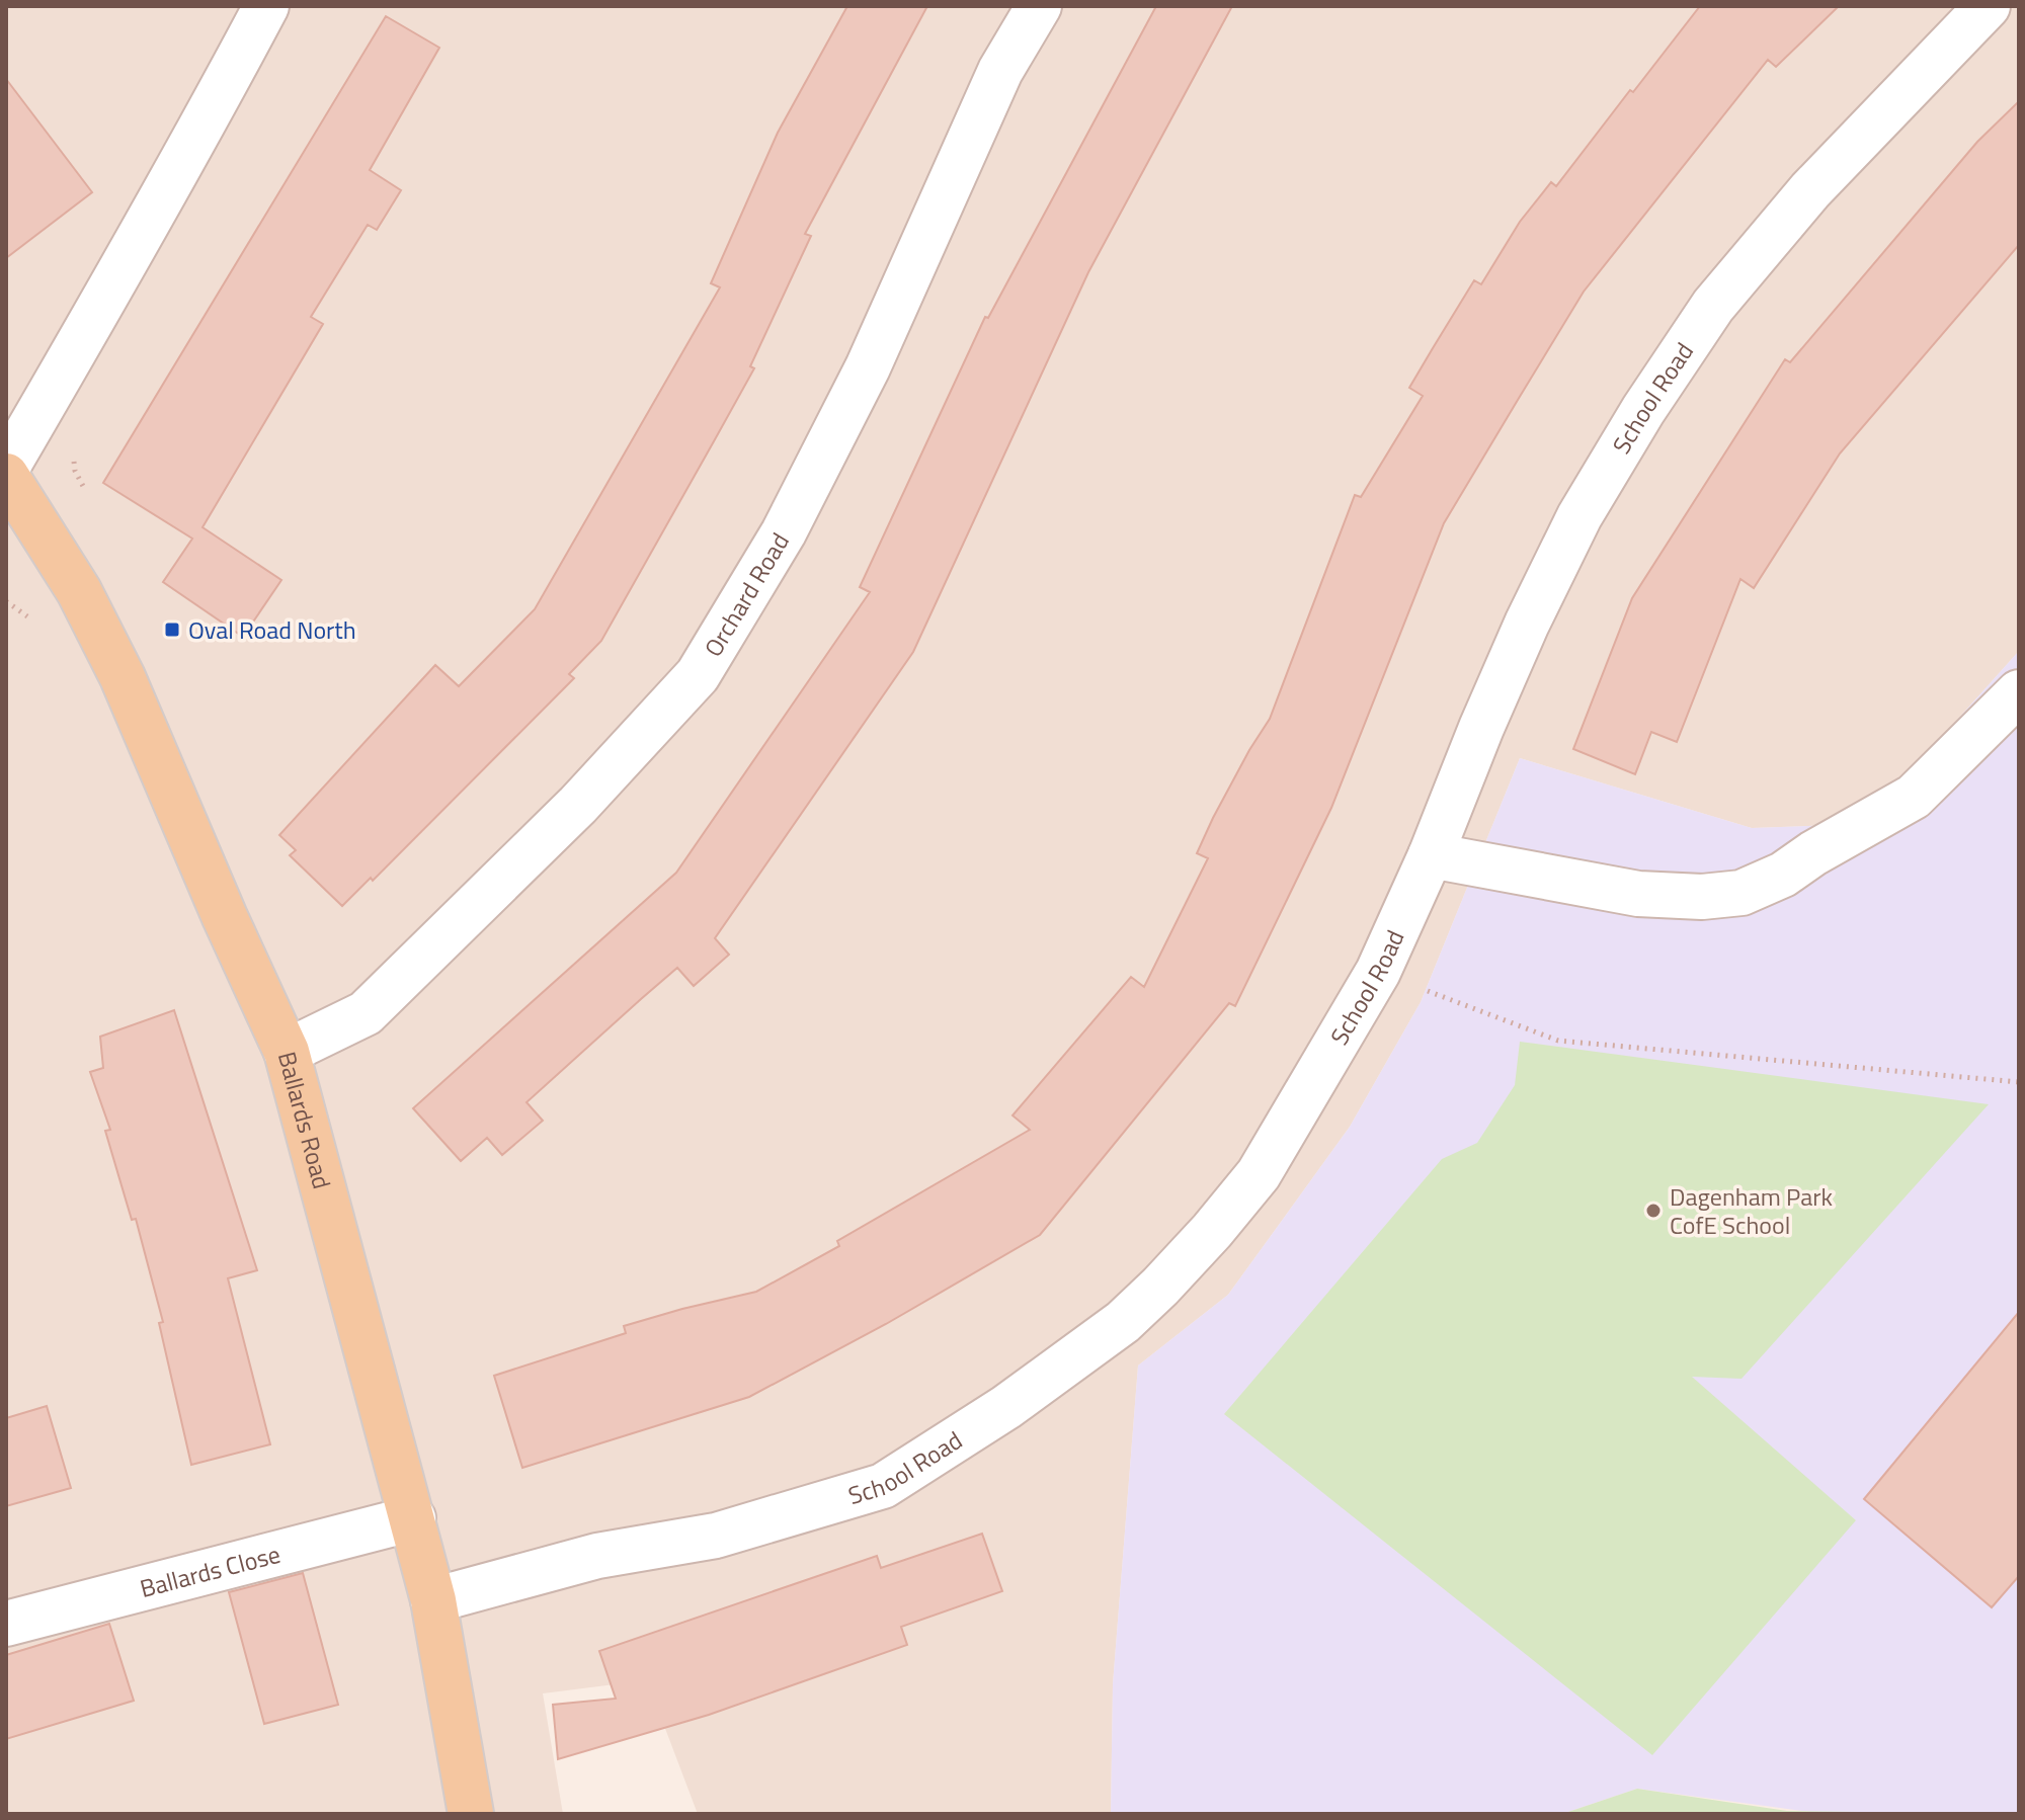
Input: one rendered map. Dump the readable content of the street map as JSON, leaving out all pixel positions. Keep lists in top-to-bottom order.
{
  "streets": {
    "main road": ["Ballards Road"],
    "street": ["School Road", "Orchard Road", "Ballards Close"]
  },
  "crossings": [
    ["School Road", "Ballards Road"],
    ["Orchard Road", "Ballards Road"],
    ["Ballards Road", "Ballards Close"]
  ],
  "places": {
    "transit": ["Oval Road North"],
    "other": ["Dagenham Park CofE School"]
  }
}
